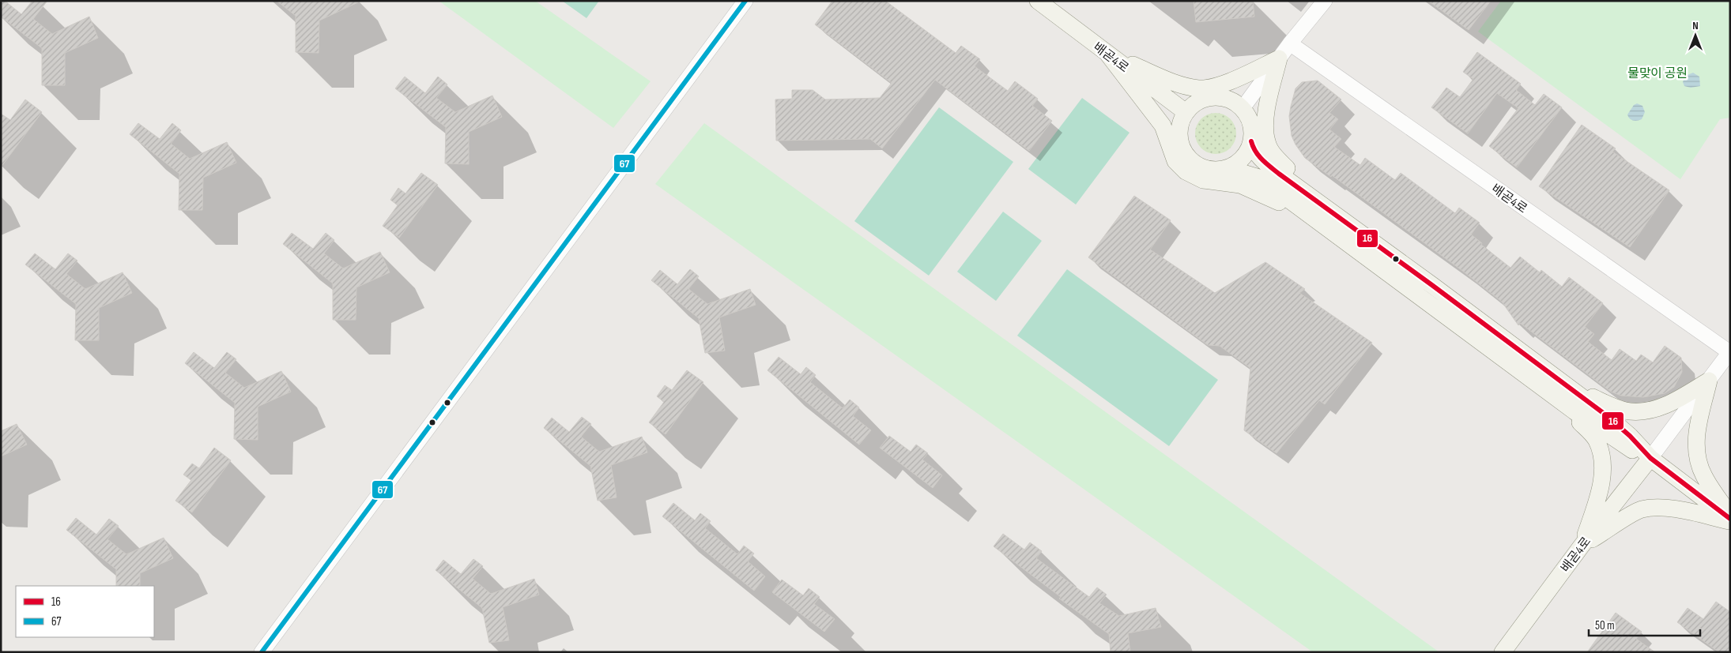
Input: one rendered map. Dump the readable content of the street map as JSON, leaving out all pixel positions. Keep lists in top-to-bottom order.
{
  "streets": {
    "main road": ["배곧4로"]
  },
  "parks": ["물맞이 공원"],
  "lines": ["transit line 67", "transit line 16"],
  "legend": ["16", "67"],
  "scale_bar": "50 m",
  "north": "top"
}
